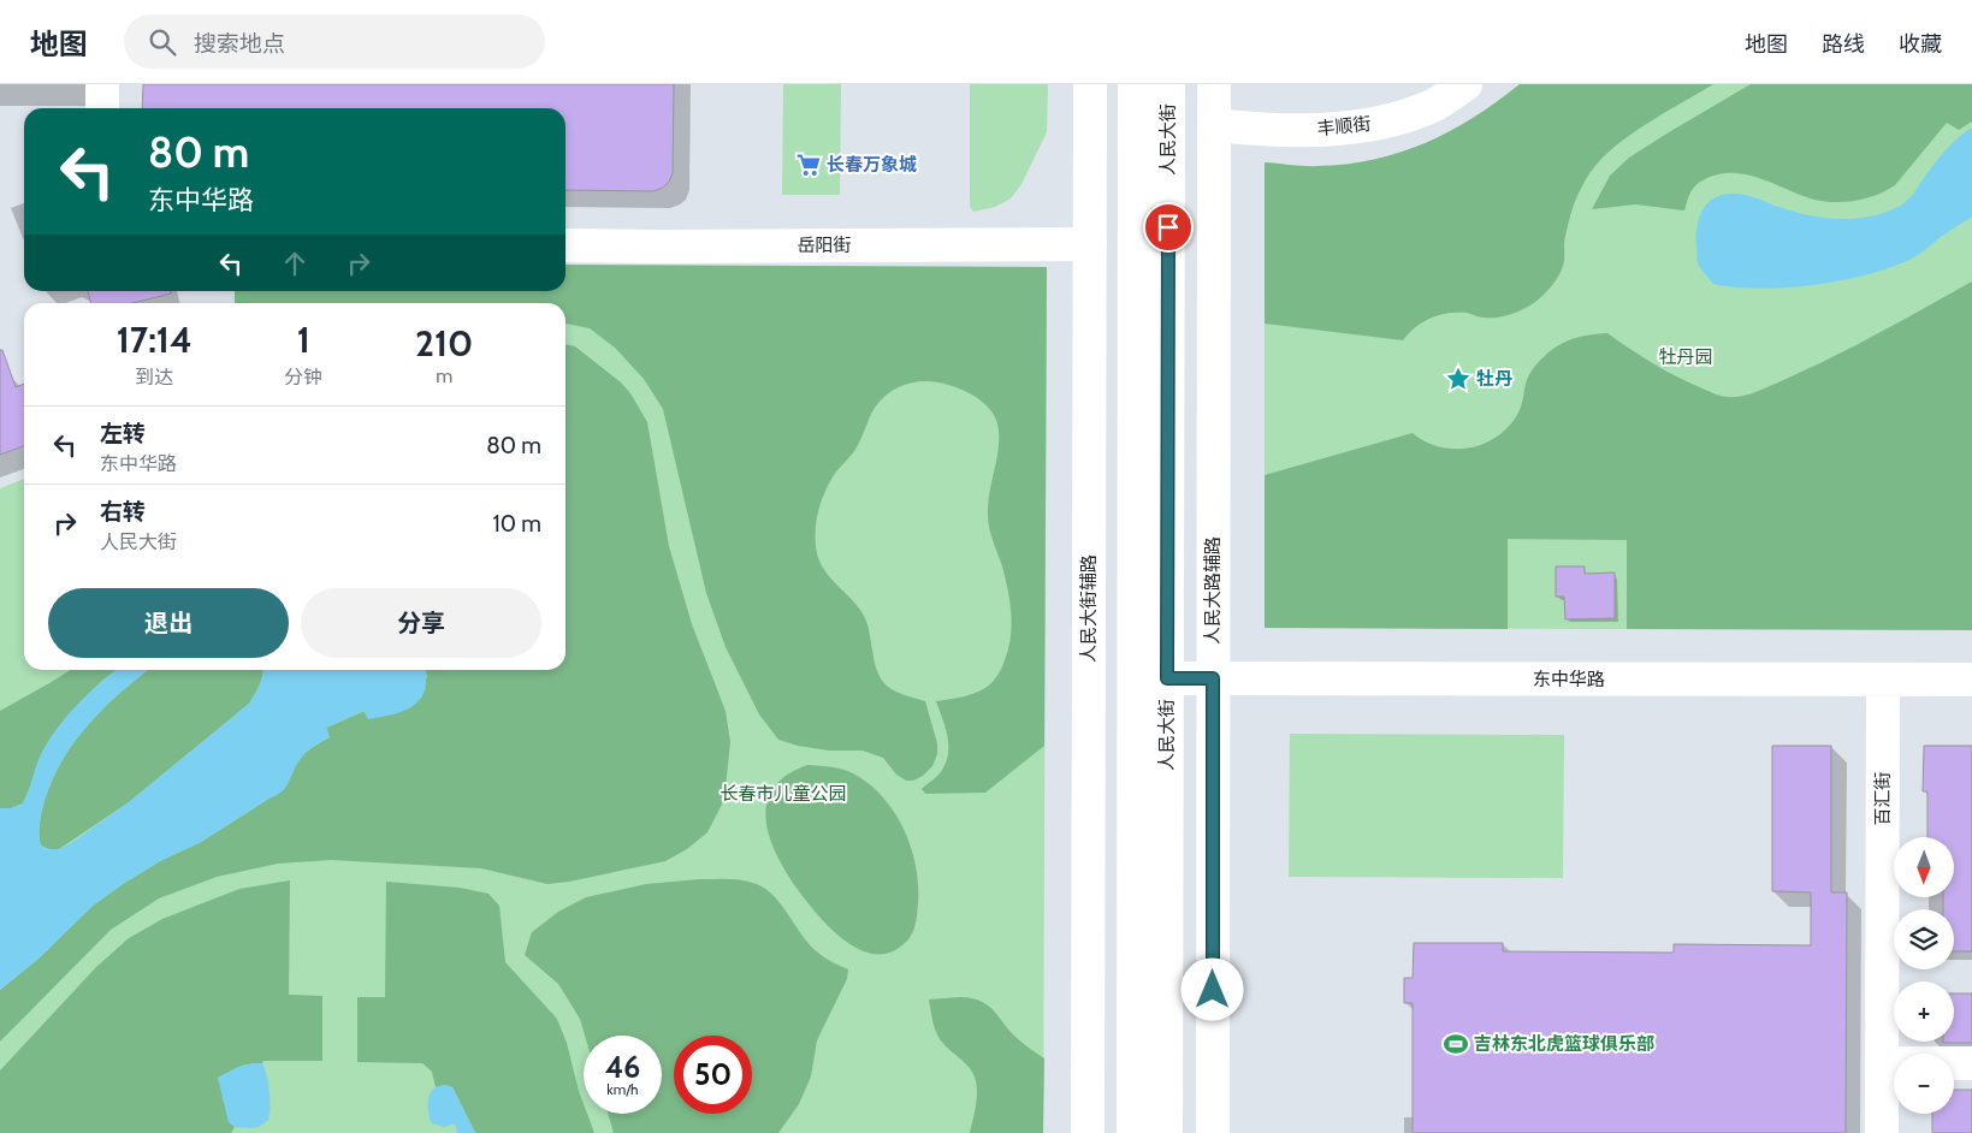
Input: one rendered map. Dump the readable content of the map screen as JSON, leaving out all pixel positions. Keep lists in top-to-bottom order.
{
  "streets": {
    "main road": [
      "丰顺街",
      "人民大街",
      "岳阳街",
      "人民大路辅路",
      "人民大街辅路",
      "东中华路",
      "百汇街"
    ]
  },
  "crossings": [
    ["丰顺街", "人民大路辅路"],
    ["人民大街", "东中华路"],
    ["岳阳街", "人民大街辅路"],
    ["人民大路辅路", "东中华路"],
    ["东中华路", "百汇街"]
  ],
  "parks": ["牡丹园", "长春市儿童公园"],
  "places": {
    "supermarket": ["长春万象城"],
    "place": ["牡丹"],
    "sports": ["吉林东北虎篮球俱乐部"]
  },
  "north": "bottom",
  "page": {
    "header": "地图",
    "search": "搜索地点",
    "nav": ["地图", "路线", "收藏"],
    "turn": ["80 m", "东中华路"],
    "eta": [
      "17:14",
      "到达",
      "1",
      "分钟",
      "210",
      "m"
    ],
    "list": [
      {
        "name": "左转",
        "note": "东中华路",
        "value": "80 m"
      },
      {
        "name": "右转",
        "note": "人民大街",
        "value": "10 m"
      }
    ],
    "buttons": ["退出", "分享"],
    "map_buttons": ["+", "−"],
    "speed": "46 km/h",
    "limit": "50"
  }
}
